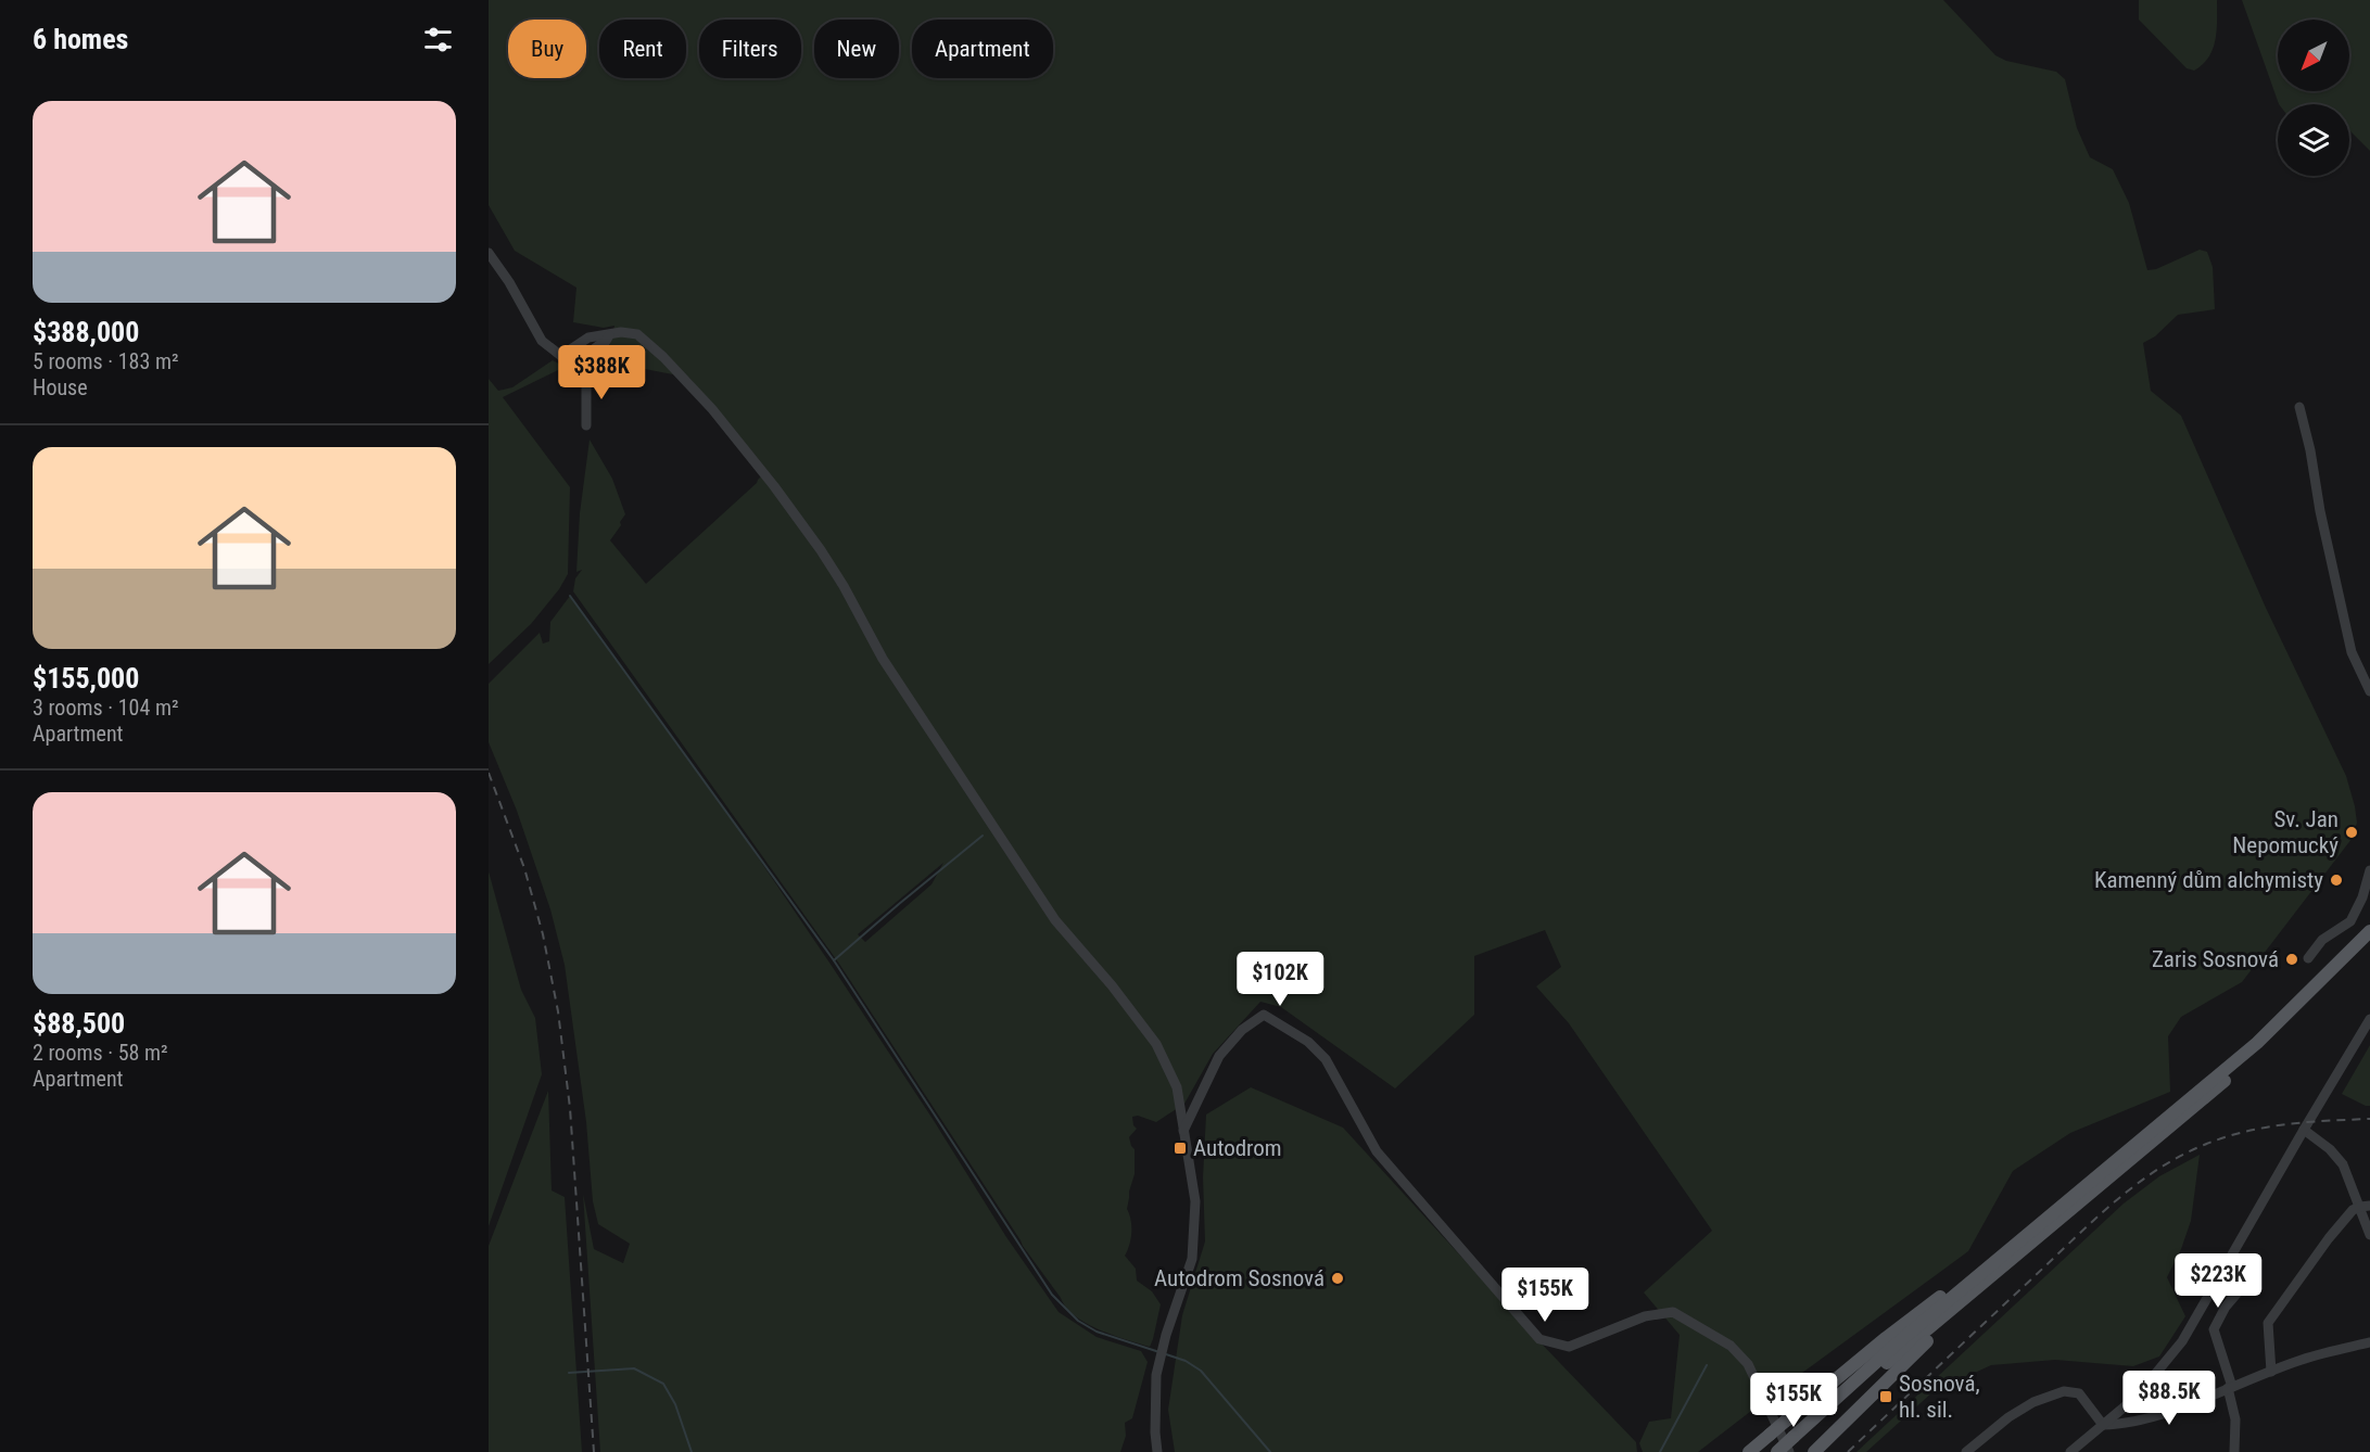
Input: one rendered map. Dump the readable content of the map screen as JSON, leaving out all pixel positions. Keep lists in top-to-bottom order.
{
  "places": {
    "other": [
      "Sv. Jan Nepomucký",
      "Kamenný dům alchymisty",
      "Zaris Sosnová",
      "Autodrom Sosnová"
    ],
    "transit": ["Autodrom", "Sosnová, hl. sil."]
  },
  "north": "bottom left",
  "page": {
    "heading": "6 homes",
    "chip": [
      "Buy",
      "Rent",
      "Filters",
      "New",
      "Apartment"
    ],
    "list": [
      {
        "name": "$388,000",
        "note": "5 rooms · 183 m² · House"
      },
      {
        "name": "$155,000",
        "note": "3 rooms · 104 m² · Apartment"
      },
      {
        "name": "$88,500",
        "note": "2 rooms · 58 m² · Apartment"
      }
    ],
    "price": [
      "$388K",
      "$102K",
      "$223K",
      "$155K",
      "$88.5K",
      "$155K"
    ]
  }
}
